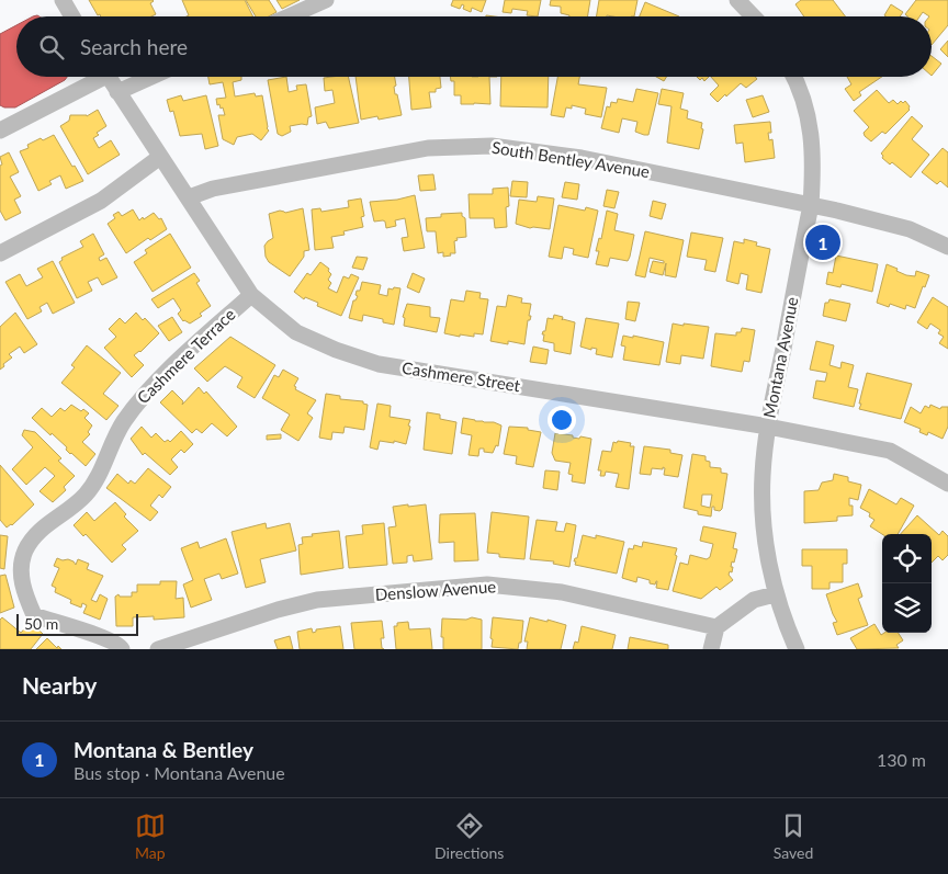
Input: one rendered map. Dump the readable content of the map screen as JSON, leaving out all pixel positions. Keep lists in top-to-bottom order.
{
  "streets": {
    "street": [
      "South Bentley Avenue",
      "Cashmere Terrace",
      "Montana Avenue",
      "Cashmere Street",
      "Denslow Avenue"
    ]
  },
  "crossings": [
    ["South Bentley Avenue", "Montana Avenue"],
    ["South Bentley Avenue", "Cashmere Street"],
    ["Cashmere Terrace", "Cashmere Street"],
    ["Montana Avenue", "Cashmere Street"]
  ],
  "scale_bar": "50 m",
  "page": {
    "search": "Search here",
    "pins": "1",
    "scale": "50 m",
    "heading": "Nearby",
    "list": [
      {
        "mark": "1",
        "name": "Montana & Bentley",
        "note": "Bus stop · Montana Avenue",
        "value": "130 m"
      }
    ],
    "nav": ["Map", "Directions", "Saved"]
  }
}
